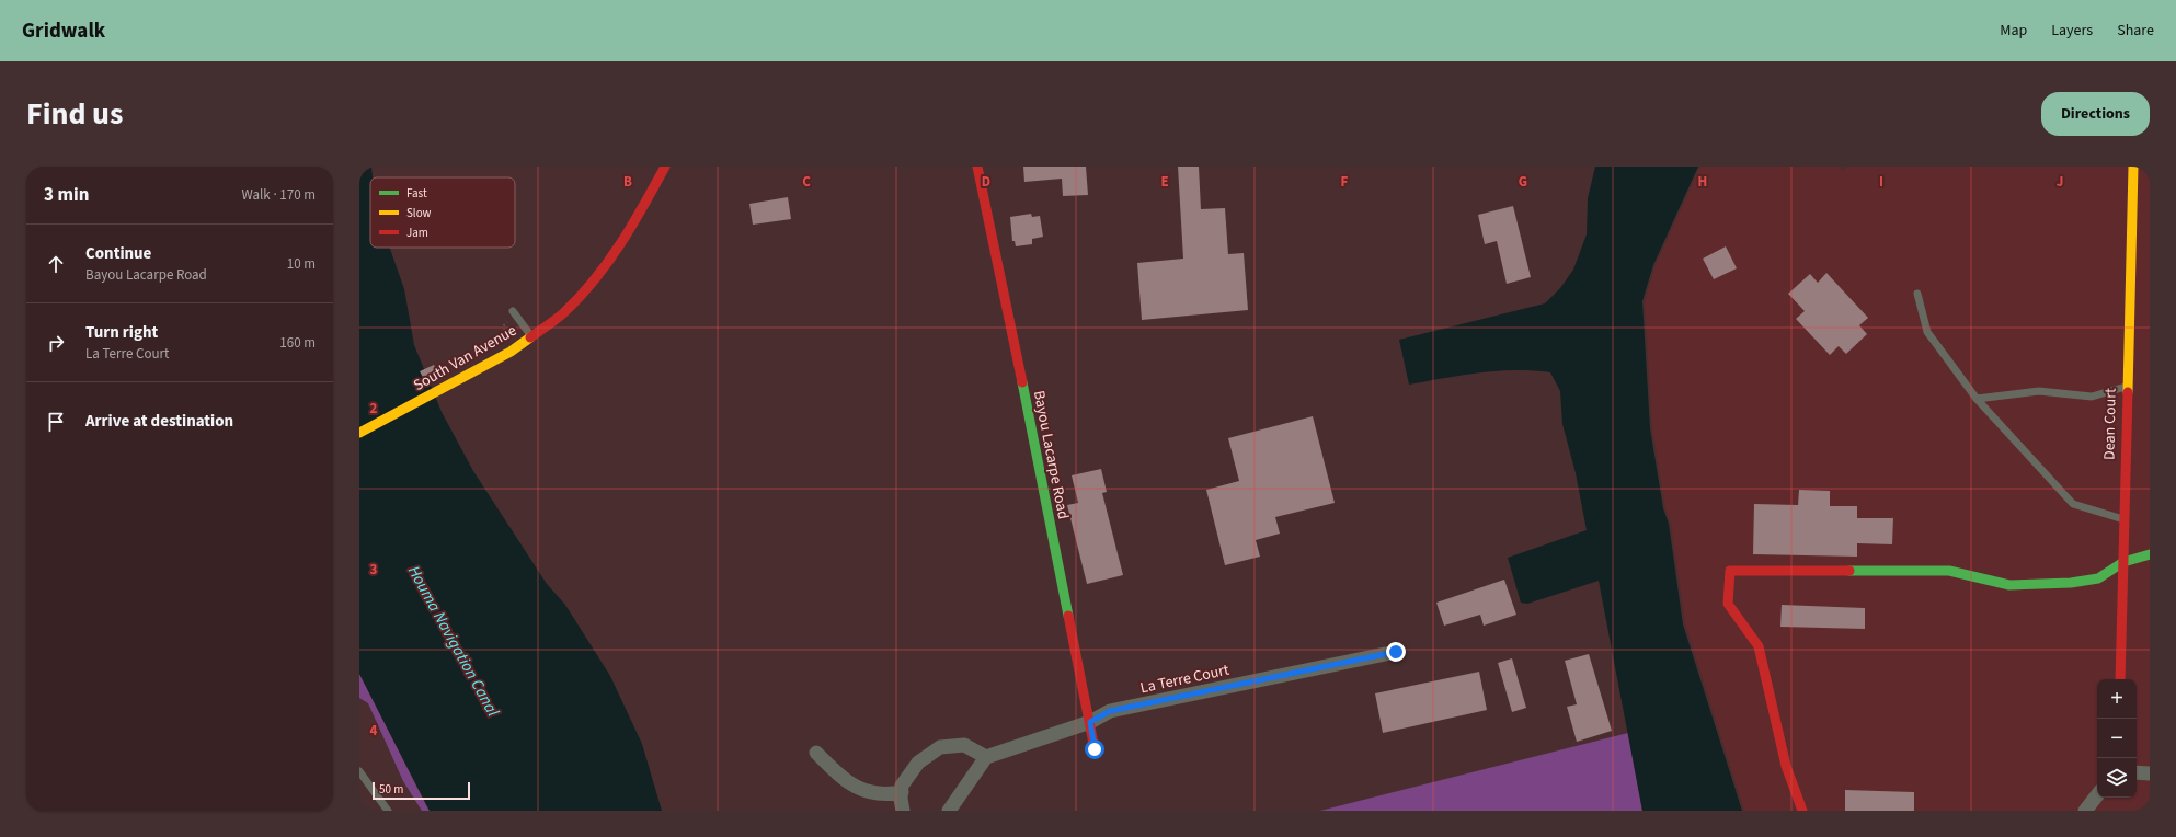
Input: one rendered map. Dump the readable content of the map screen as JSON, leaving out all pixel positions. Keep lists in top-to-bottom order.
{
  "streets": {
    "street": [
      "South Van Avenue",
      "Dean Court",
      "Bayou Lacarpe Road",
      "La Terre Court"
    ]
  },
  "crossings": [
    ["Bayou Lacarpe Road", "La Terre Court"]
  ],
  "water": ["Houma Navigation Canal"],
  "legend": ["Fast", "Slow", "Jam"],
  "scale_bar": "50 m",
  "page": {
    "header": "Gridwalk",
    "nav": ["Map", "Layers", "Share"],
    "title": "Find us",
    "buttons": "Directions",
    "heading": ["3 min", "Walk · 170 m"],
    "list": [
      ["Continue", "Bayou Lacarpe Road", "10 m"],
      ["Turn right", "La Terre Court", "160 m"],
      "Arrive at destination"
    ],
    "map_buttons": ["+", "−"],
    "scale": "50 m"
  },
  "grid": {
    "columns": [
      "B",
      "C",
      "D",
      "E",
      "F",
      "G",
      "H",
      "I",
      "J"
    ],
    "rows": ["2", "3", "4"]
  }
}
